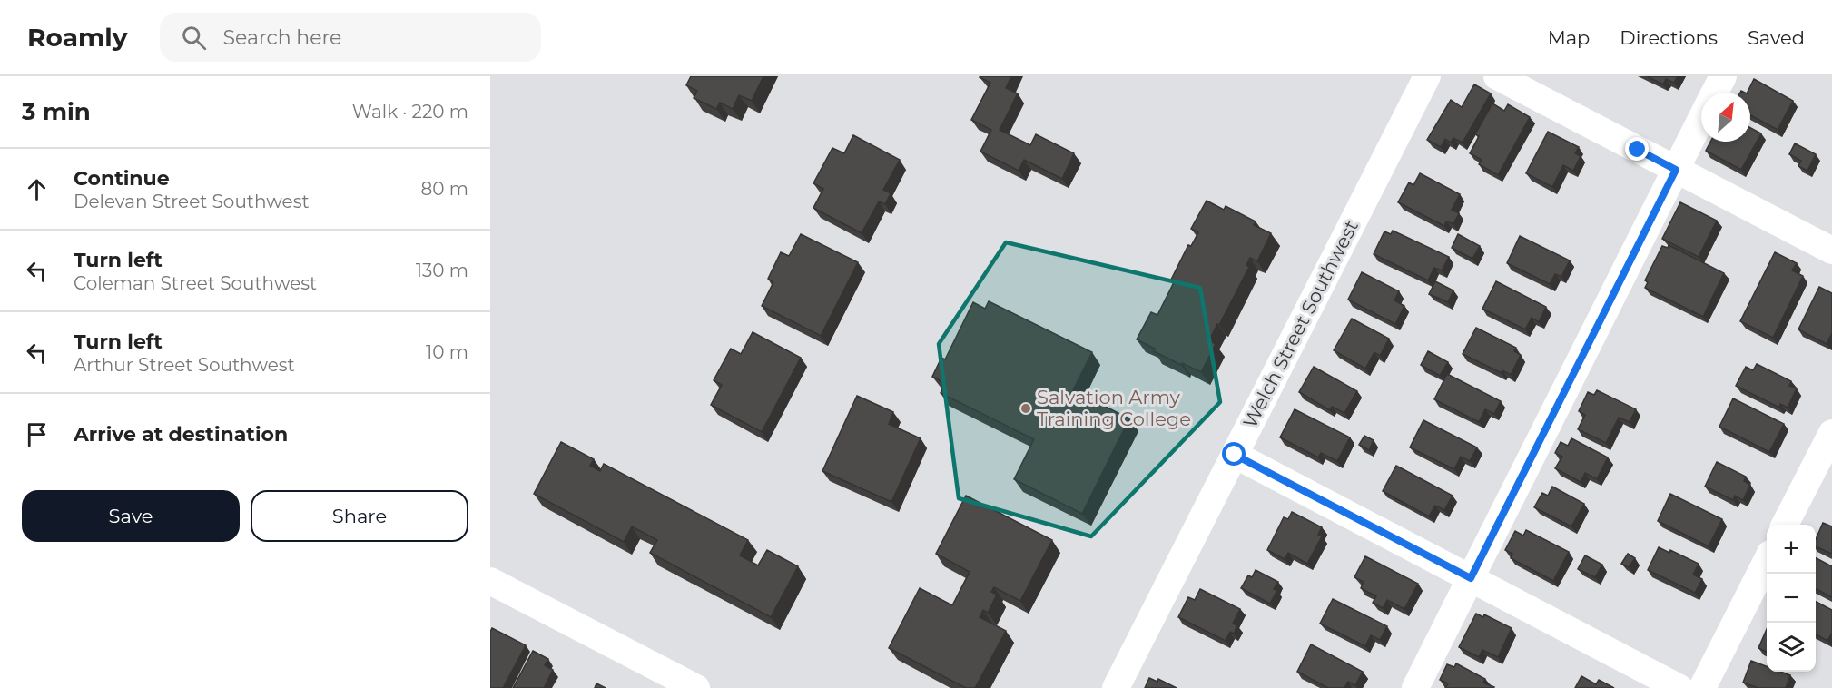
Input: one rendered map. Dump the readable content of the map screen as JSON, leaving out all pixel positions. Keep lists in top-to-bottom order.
{
  "streets": {
    "street": ["Welch Street Southwest"]
  },
  "places": ["Salvation Army Training College"],
  "north": "top right",
  "page": {
    "header": "Roamly",
    "search": "Search here",
    "nav": ["Map", "Directions", "Saved"],
    "heading": ["3 min", "Walk · 220 m"],
    "list": [
      ["Continue", "Delevan Street Southwest", "80 m"],
      ["Turn left", "Coleman Street Southwest", "130 m"],
      ["Turn left", "Arthur Street Southwest", "10 m"],
      "Arrive at destination"
    ],
    "buttons": ["Save", "Share"],
    "map_buttons": ["+", "−"]
  }
}
